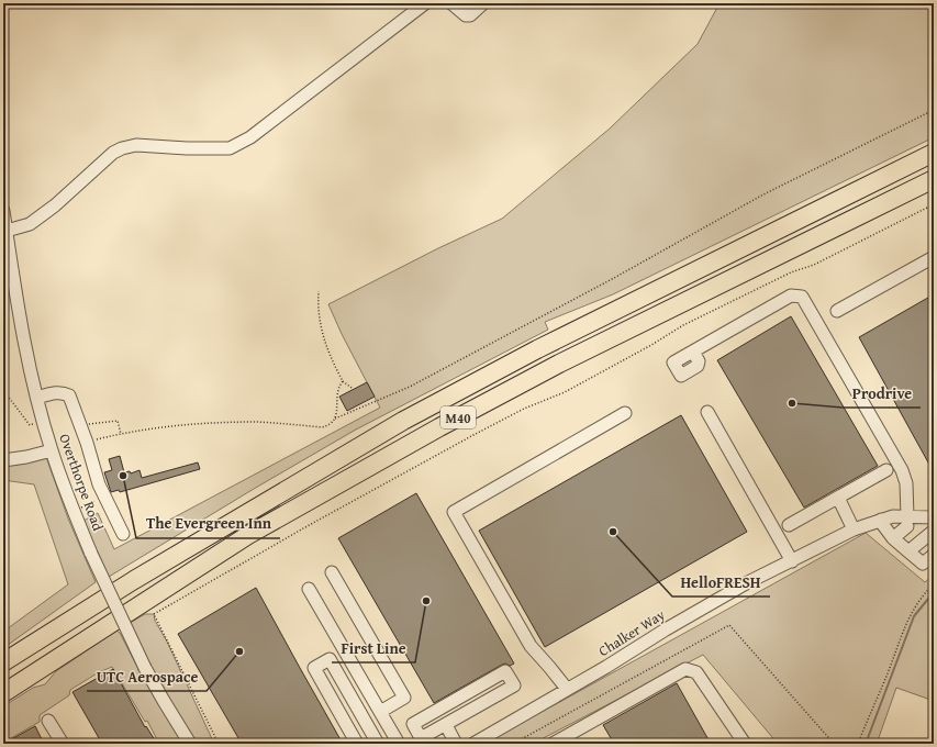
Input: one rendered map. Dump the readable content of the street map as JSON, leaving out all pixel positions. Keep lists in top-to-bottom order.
{
  "streets": {
    "highway": ["M40"],
    "street": ["Overthorpe Road", "Chalker Way"]
  },
  "places": [
    "Prodrive",
    "The Evergreen Inn",
    "HelloFRESH",
    "First Line",
    "UTC Aerospace"
  ]
}
